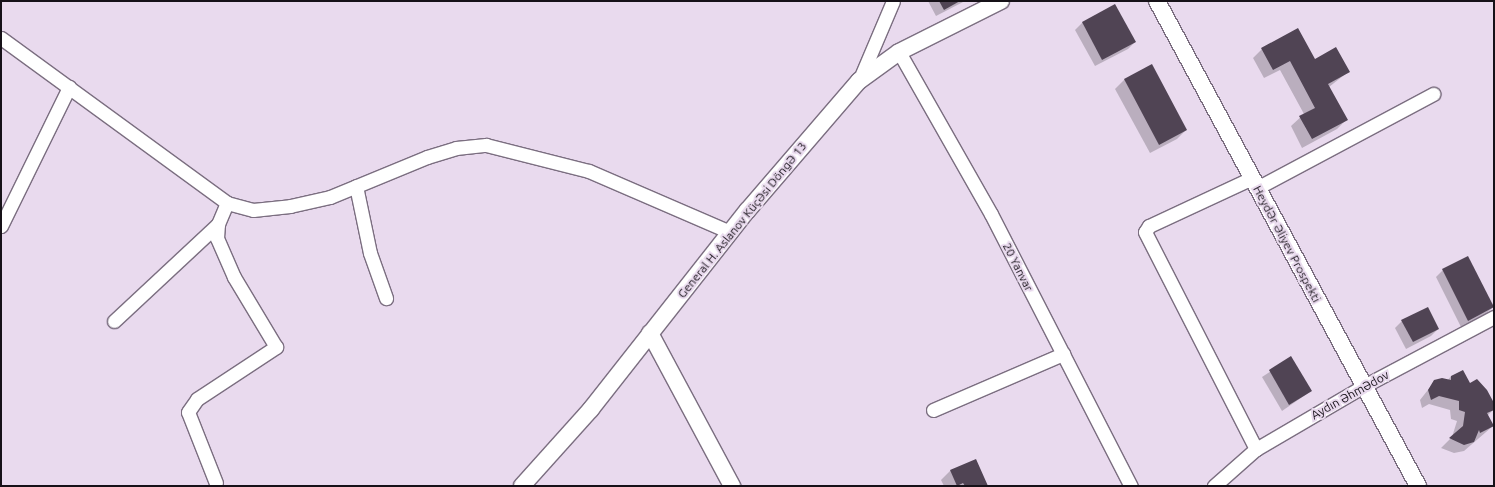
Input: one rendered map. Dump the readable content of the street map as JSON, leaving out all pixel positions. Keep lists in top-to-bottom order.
{
  "streets": {
    "main road": ["General H. Aslanov Küçəsi Döngə 13", "Heydər Əliyev Prospekti"],
    "street": ["20 Yanvar", "Aydın Əhmədov"]
  },
  "crossings": [
    ["General H. Aslanov Küçəsi Döngə 13", "20 Yanvar"],
    ["Heydər Əliyev Prospekti", "Aydın Əhmədov"]
  ]
}
